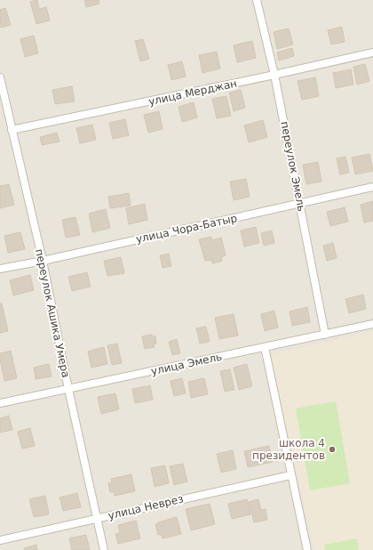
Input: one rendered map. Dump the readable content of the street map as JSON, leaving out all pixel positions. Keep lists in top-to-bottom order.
{
  "streets": {
    "street": [
      "улица Мерджан",
      "переулок Эмель",
      "улица Чора-Батыр",
      "переулок Ашика Умера",
      "улица Эмель",
      "улица Неврез"
    ]
  },
  "crossings": [
    ["улица Мерджан", "переулок Эмель"],
    ["улица Мерджан", "переулок Ашика Умера"],
    ["переулок Эмель", "улица Чора-Батыр"],
    ["переулок Эмель", "улица Эмель"],
    ["улица Чора-Батыр", "переулок Ашика Умера"],
    ["переулок Ашика Умера", "улица Эмель"],
    ["переулок Ашика Умера", "улица Неврез"]
  ],
  "places": ["школа 4 президентов"]
}
